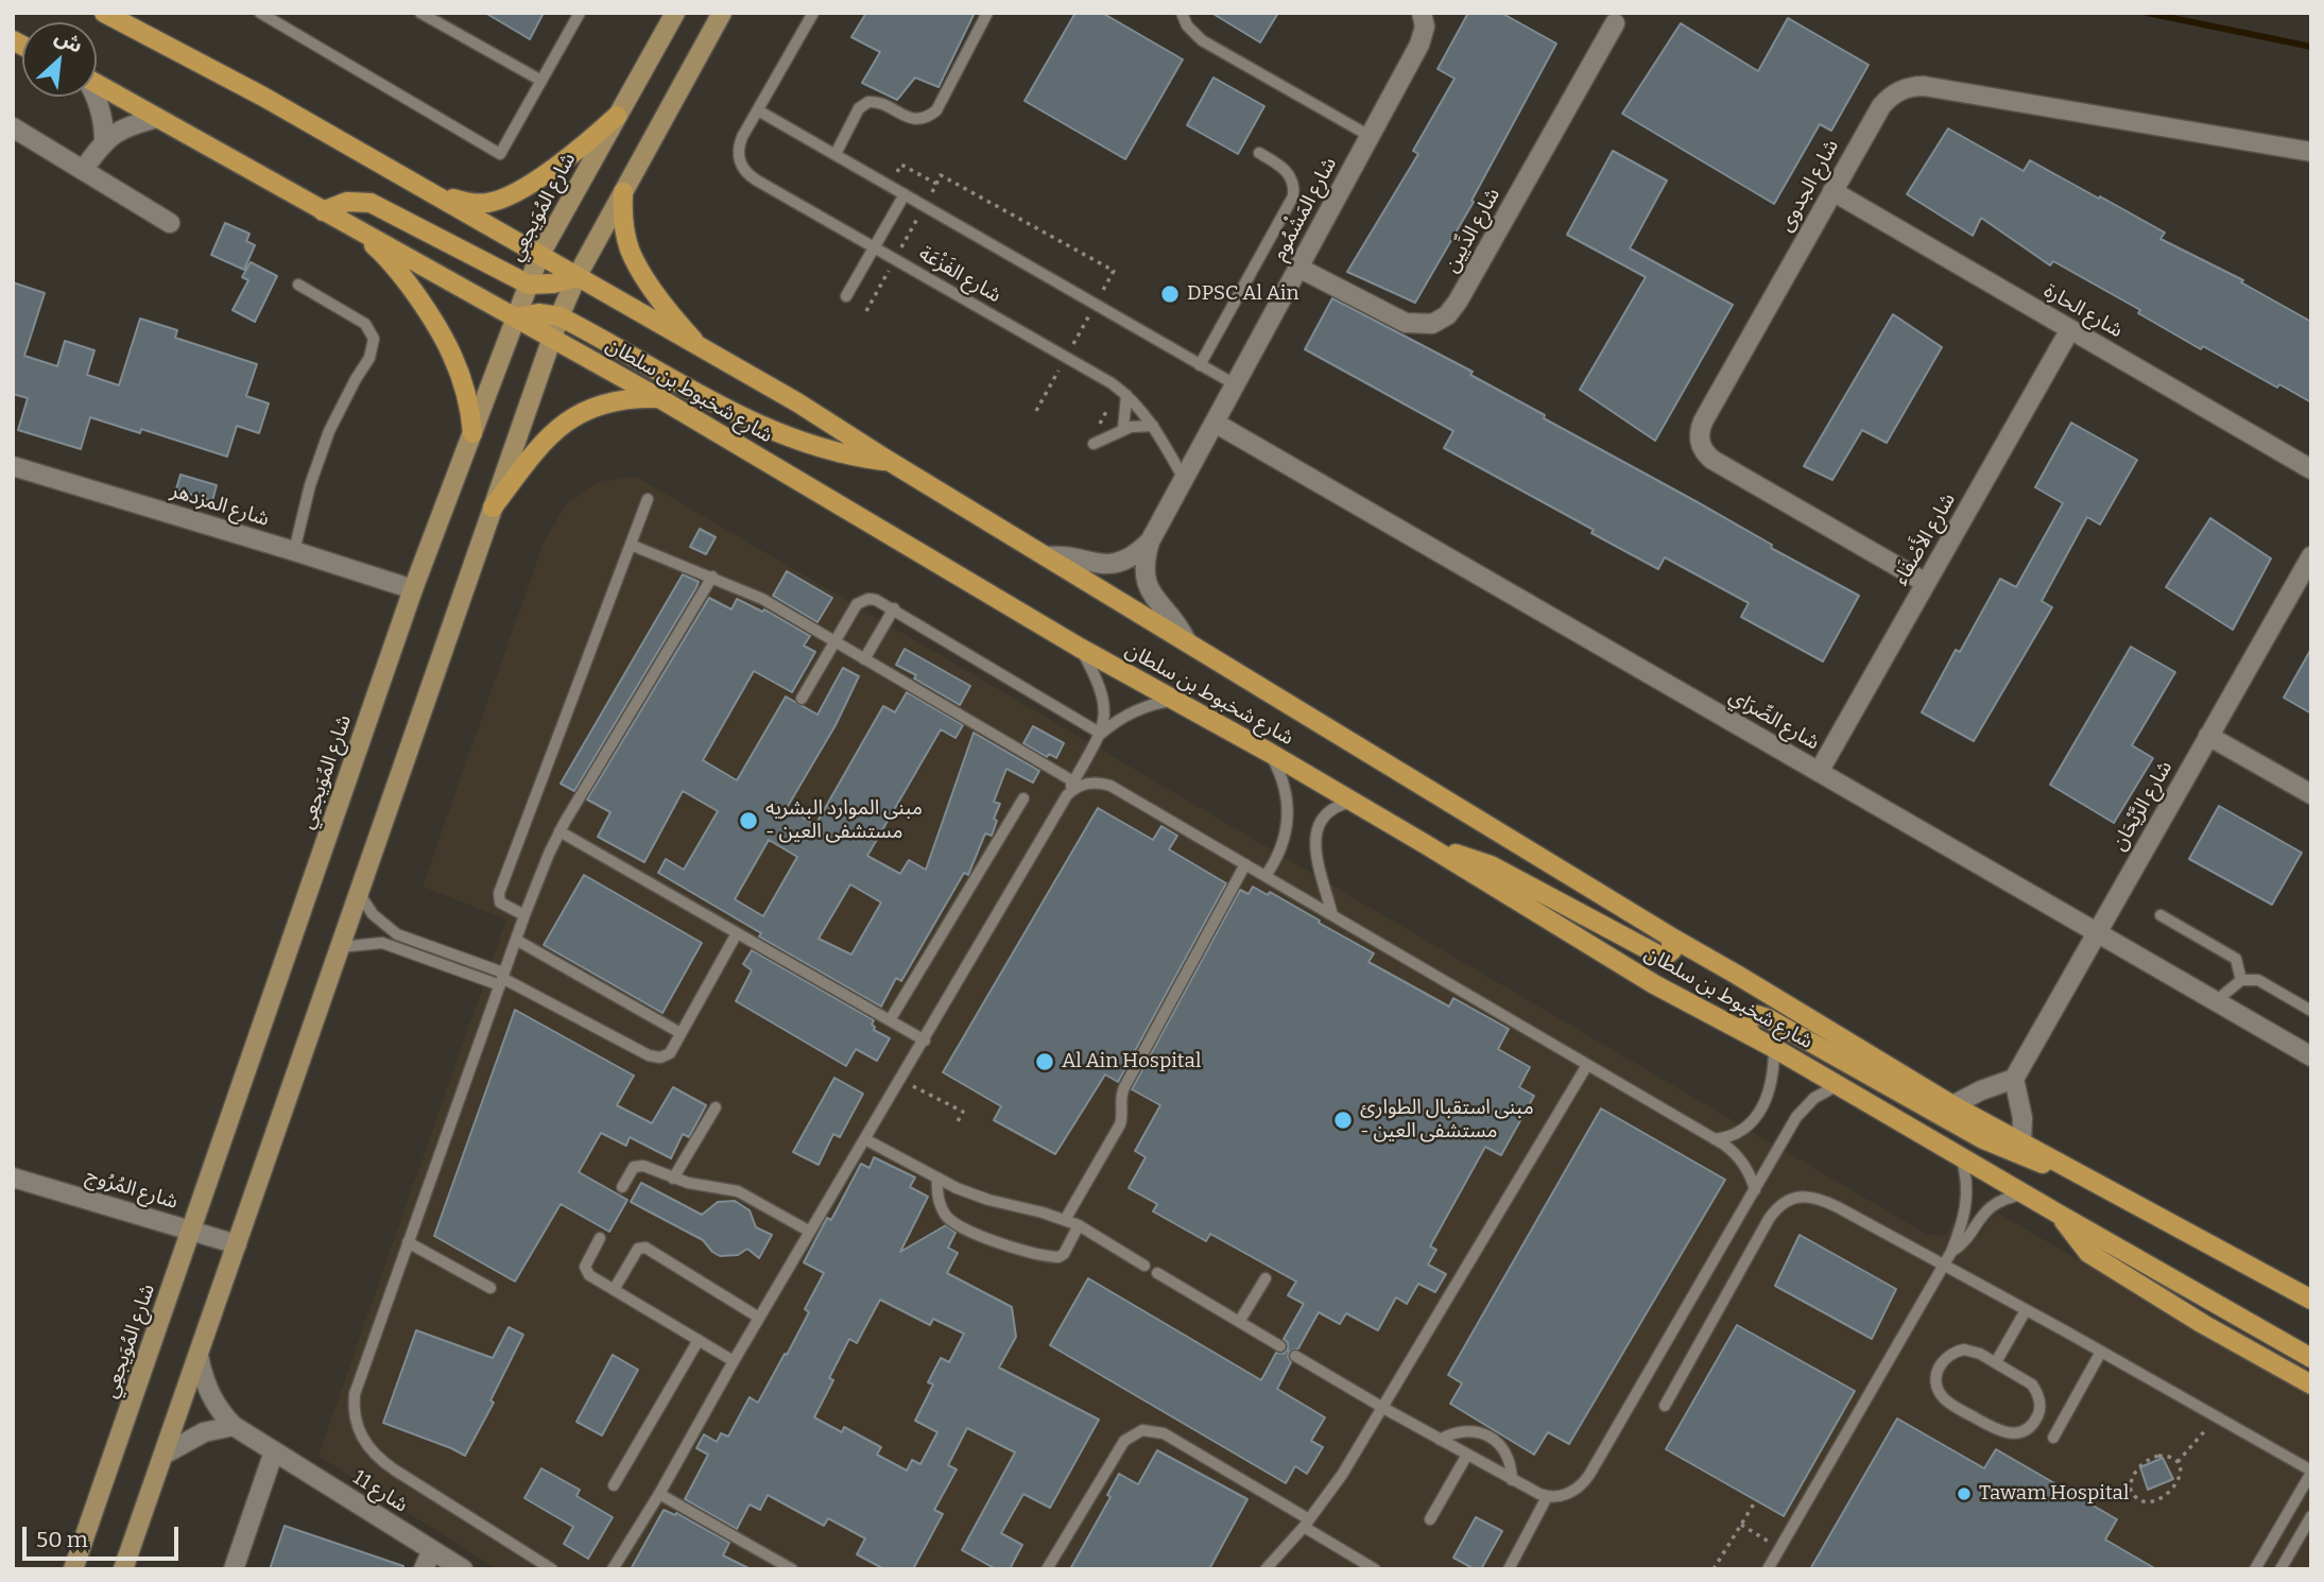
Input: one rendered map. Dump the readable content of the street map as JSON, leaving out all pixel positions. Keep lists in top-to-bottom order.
{
  "streets": {
    "main road": ["شارع شخبوط بن سلطان"],
    "street": [
      "شارع الجدوى",
      "شارع المُوَيجعِي",
      "شارع المَشْمُوم",
      "شارع الدِّيين",
      "شارع الحارة",
      "شارع المزدهر",
      "شارع الأَصْفَاء",
      "شارع الصِّرَاي",
      "شارع الرَّيْحَان",
      "شارع المُرُوج",
      "شارع 11"
    ],
    "lane": ["شارع الفَزْعَة"]
  },
  "crossings": [
    ["شارع الجدوى", "شارع الحارة"],
    ["شارع الجدوى", "شارع الأَصْفَاء"],
    ["شارع المُوَيجعِي", "شارع شخبوط بن سلطان"],
    ["شارع المُوَيجعِي", "شارع المزدهر"],
    ["شارع المُوَيجعِي", "شارع المُرُوج"],
    ["شارع المَشْمُوم", "شارع الدِّيين"],
    ["شارع المَشْمُوم", "شارع الفَزْعَة"],
    ["شارع المَشْمُوم", "شارع شخبوط بن سلطان"],
    ["شارع المَشْمُوم", "شارع الصِّرَاي"],
    ["شارع الحارة", "شارع الأَصْفَاء"],
    ["شارع الأَصْفَاء", "شارع الصِّرَاي"],
    ["شارع الصِّرَاي", "شارع الرَّيْحَان"]
  ],
  "places": [
    "DPSC Al Ain",
    "مبنى الموارد البشريه - مستشفى العين",
    "Al Ain Hospital",
    "مبنى استقبال الطوارئ - مستشفى العين",
    "Tawam Hospital"
  ],
  "scale_bar": "50 m",
  "north": "top right"
}
